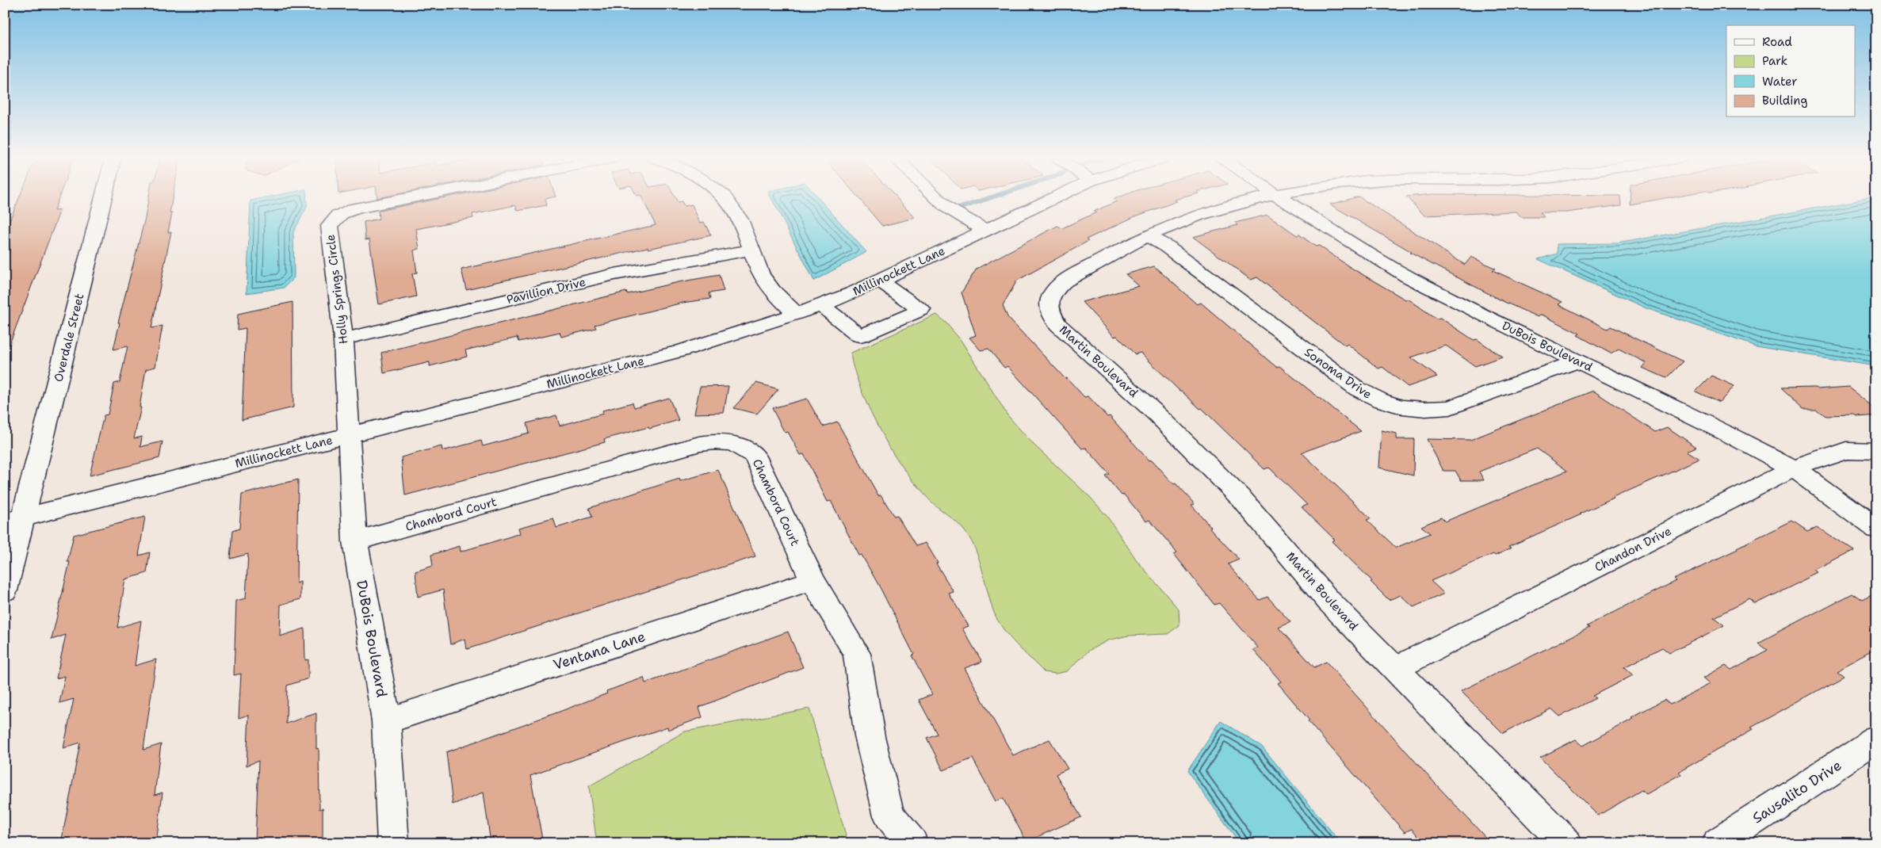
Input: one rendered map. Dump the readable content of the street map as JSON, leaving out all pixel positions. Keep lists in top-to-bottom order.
{
  "streets": {
    "street": [
      "Millinockett Lane",
      "Holly Springs Circle",
      "Pavillion Drive",
      "Overdale Street",
      "DuBois Boulevard",
      "Martin Boulevard",
      "Sonoma Drive",
      "Chambord Court",
      "Chandon Drive",
      "Ventana Lane",
      "Sausalito Drive"
    ]
  },
  "crossings": [
    ["Millinockett Lane", "Holly Springs Circle"],
    ["Millinockett Lane", "Overdale Street"],
    ["Millinockett Lane", "DuBois Boulevard"],
    ["Holly Springs Circle", "Pavillion Drive"],
    ["Holly Springs Circle", "DuBois Boulevard"],
    ["DuBois Boulevard", "Sonoma Drive"],
    ["DuBois Boulevard", "Chambord Court"],
    ["DuBois Boulevard", "Chandon Drive"],
    ["DuBois Boulevard", "Ventana Lane"],
    ["Martin Boulevard", "Sonoma Drive"],
    ["Martin Boulevard", "Chandon Drive"],
    ["Chambord Court", "Ventana Lane"]
  ],
  "legend": [
    "Road",
    "Park",
    "Water",
    "Building"
  ]
}
